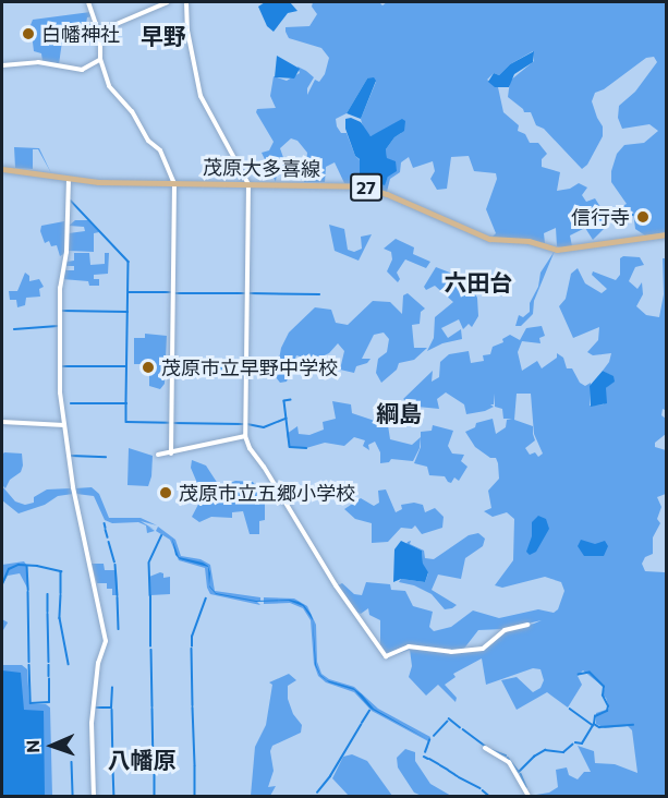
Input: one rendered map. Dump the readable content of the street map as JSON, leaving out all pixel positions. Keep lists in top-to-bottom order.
{
  "streets": {
    "main road": ["茂原大多喜線", "27"]
  },
  "districts": [
    "早野",
    "六田台",
    "綱島",
    "八幡原"
  ],
  "places": [
    "白幡神社",
    "信行寺",
    "茂原市立早野中学校",
    "茂原市立五郷小学校"
  ],
  "north": "left"
}
